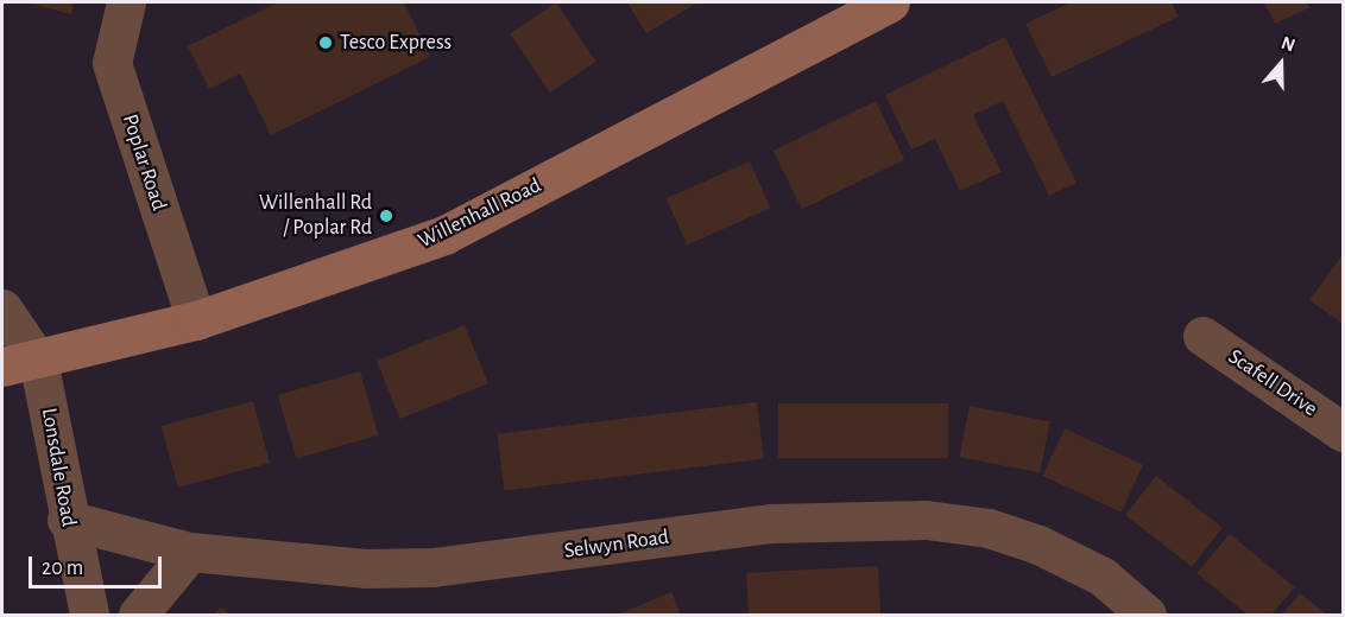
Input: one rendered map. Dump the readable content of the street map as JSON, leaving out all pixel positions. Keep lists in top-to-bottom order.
{
  "streets": {
    "main road": ["Willenhall Road"],
    "street": [
      "Poplar Road",
      "Scafell Drive",
      "Lonsdale Road",
      "Selwyn Road"
    ]
  },
  "crossings": [
    ["Poplar Road", "Willenhall Road"],
    ["Willenhall Road", "Lonsdale Road"],
    ["Lonsdale Road", "Selwyn Road"]
  ],
  "places": ["Tesco Express", "Willenhall Rd / Poplar Rd"],
  "scale_bar": "20 m",
  "north": "top"
}
